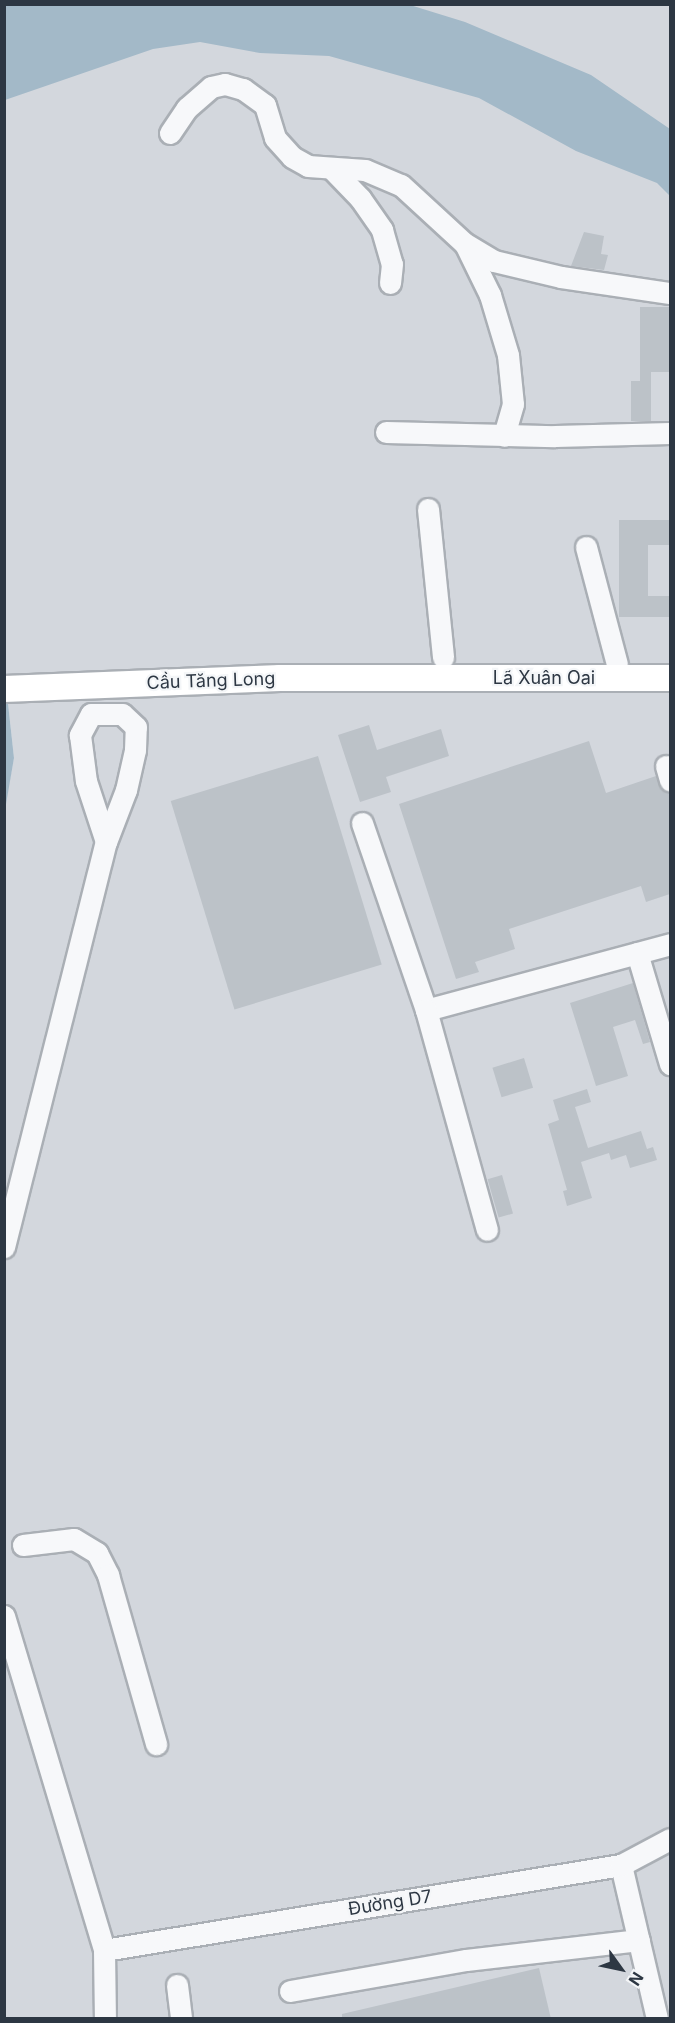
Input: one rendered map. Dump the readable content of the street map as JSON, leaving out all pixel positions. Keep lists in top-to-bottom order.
{
  "streets": {
    "main road": ["Lã Xuân Oai", "Cầu Tăng Long"],
    "street": ["Đường D7"]
  },
  "crossings": [
    ["Lã Xuân Oai", "Cầu Tăng Long"]
  ],
  "north": "bottom right"
}
